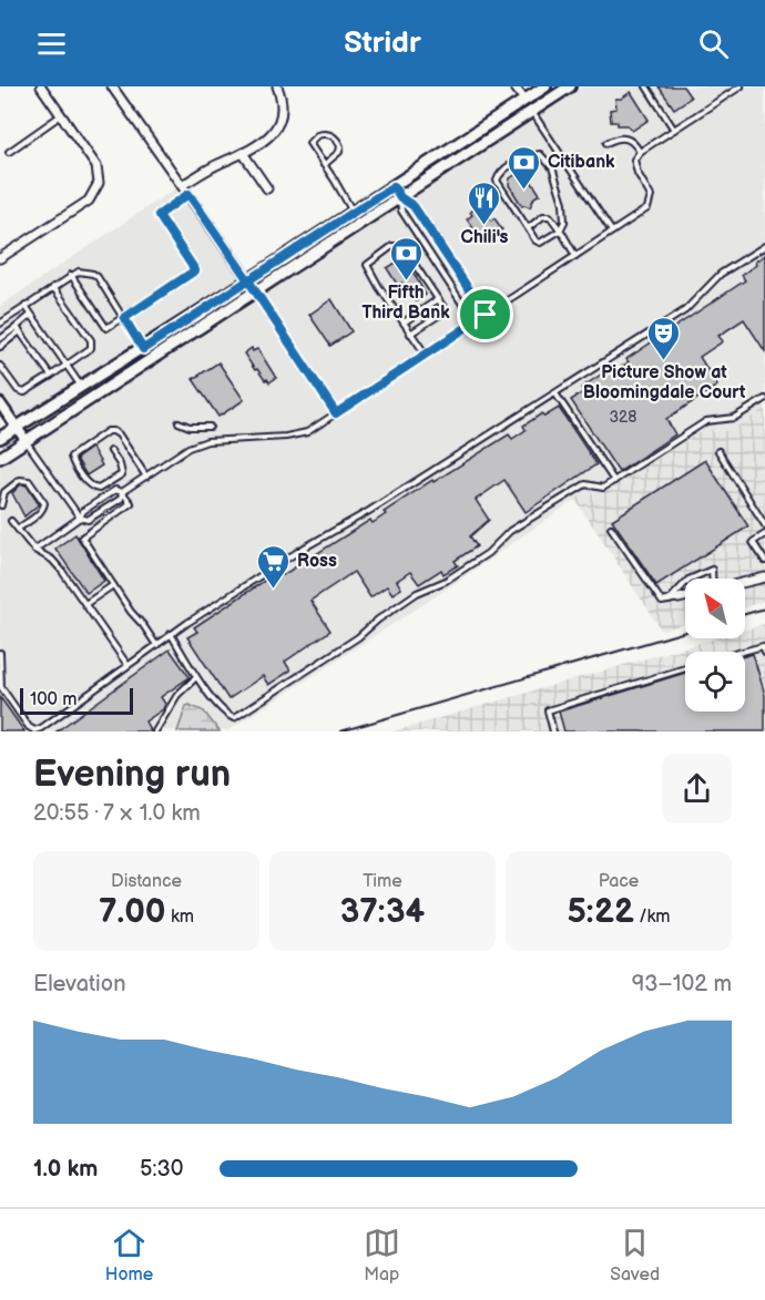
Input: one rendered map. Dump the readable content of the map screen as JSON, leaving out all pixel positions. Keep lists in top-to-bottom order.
{
  "places": {
    "bank": ["Citibank", "Fifth Third Bank"],
    "restaurant": ["Chili's"],
    "theatre": ["Picture Show at Bloomingdale Court"],
    "supermarket": ["Ross"]
  },
  "house_numbers": ["328"],
  "scale_bar": "100 m",
  "north": "top left",
  "page": {
    "header": "Stridr",
    "scale": "100 m",
    "heading": ["Evening run", "20:55 · 7 × 1.0 km"],
    "stats": [
      ["Distance", "7.00 km"],
      ["Time", "37:34"],
      ["Pace", "5:22 /km"]
    ],
    "chart": ["Elevation", "93–102 m"],
    "list": [
      {
        "name": "1.0 km",
        "note": "5:30"
      }
    ],
    "tabs": ["Home", "Map", "Saved"]
  }
}
